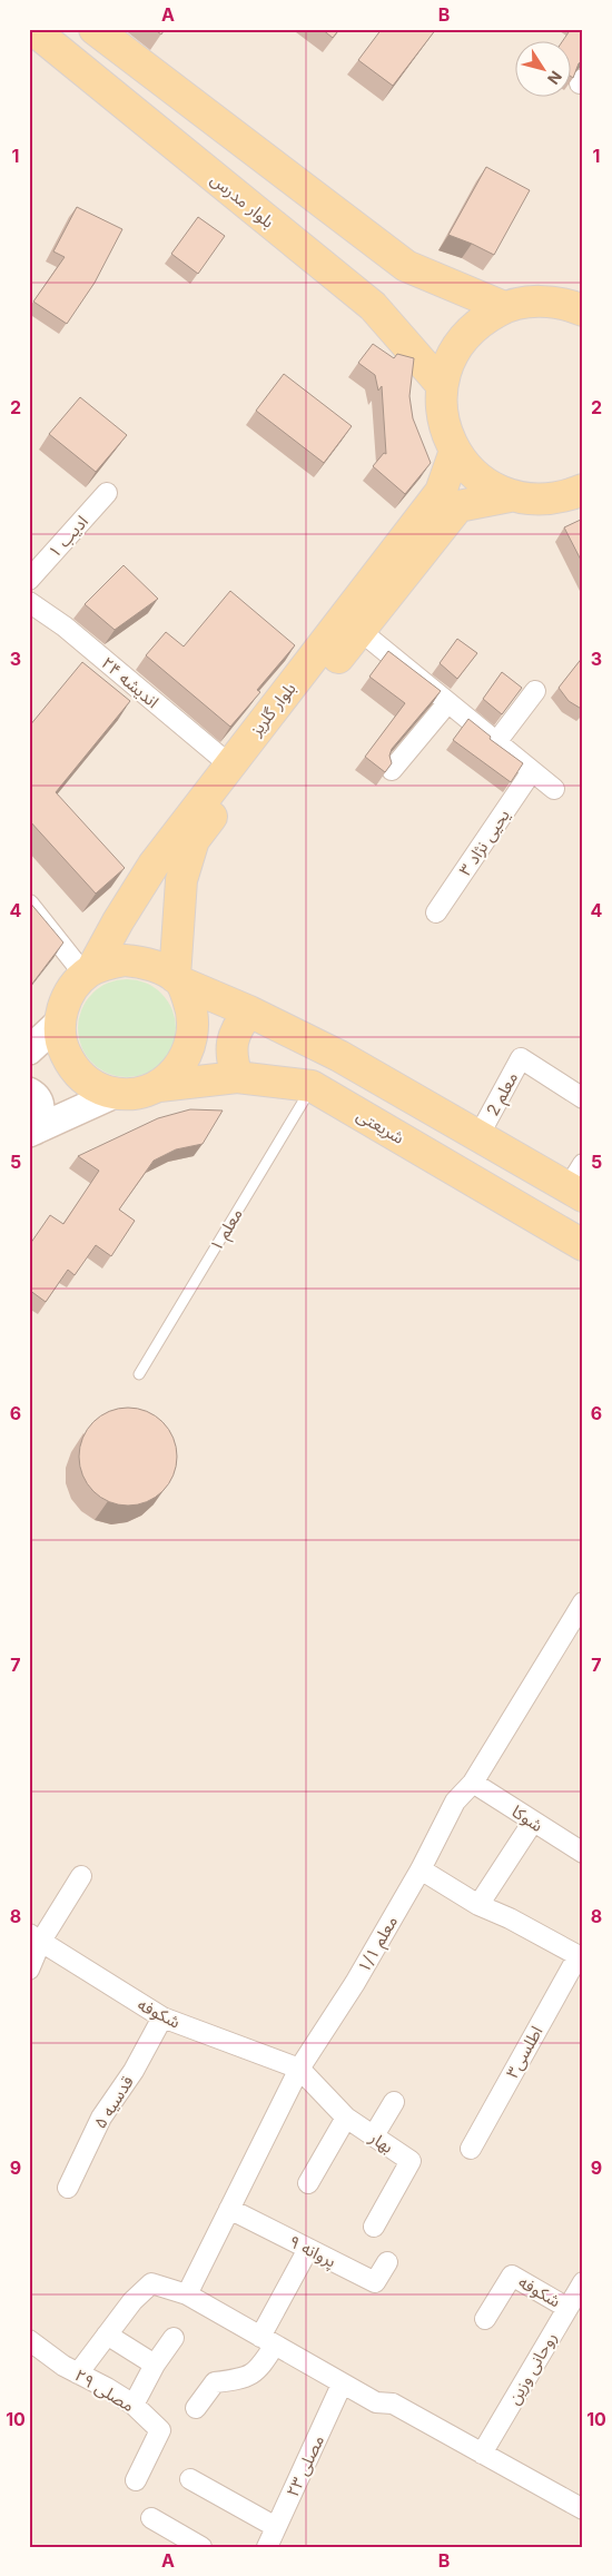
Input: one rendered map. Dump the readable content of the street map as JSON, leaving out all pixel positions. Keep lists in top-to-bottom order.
{
  "streets": {
    "main road": ["بلوار مدرس", "بلوار گلریز", "شریعتی"],
    "street": [
      "ادیب ۱",
      "اندیشه ۲۴",
      "یحیی نژاد ۳",
      "معلم 2",
      "شوکا",
      "معلم ۱/۱",
      "شکوفه",
      "اطلسی۳",
      "قدسیه ۵",
      "بهار",
      "پروانه ۹",
      "روحانی وزین",
      "مصلی ۲۹",
      "مصلی ۲۳"
    ],
    "lane": ["معلم ۱"]
  },
  "crossings": [
    ["اندیشه ۲۴", "بلوار گلریز"],
    ["بلوار گلریز", "شریعتی"],
    ["شریعتی", "معلم ۱"],
    ["شوکا", "معلم ۱/۱"],
    ["معلم ۱/۱", "شکوفه"],
    ["معلم ۱/۱", "بهار"],
    ["معلم ۱/۱", "پروانه ۹"],
    ["شکوفه", "قدسیه ۵"],
    ["شکوفه", "بهار"],
    ["شکوفه", "روحانی وزین"]
  ],
  "north": "bottom right",
  "grid": {
    "columns": ["A", "B"],
    "rows": [
      "1",
      "2",
      "3",
      "4",
      "5",
      "6",
      "7",
      "8",
      "9",
      "10"
    ]
  }
}
